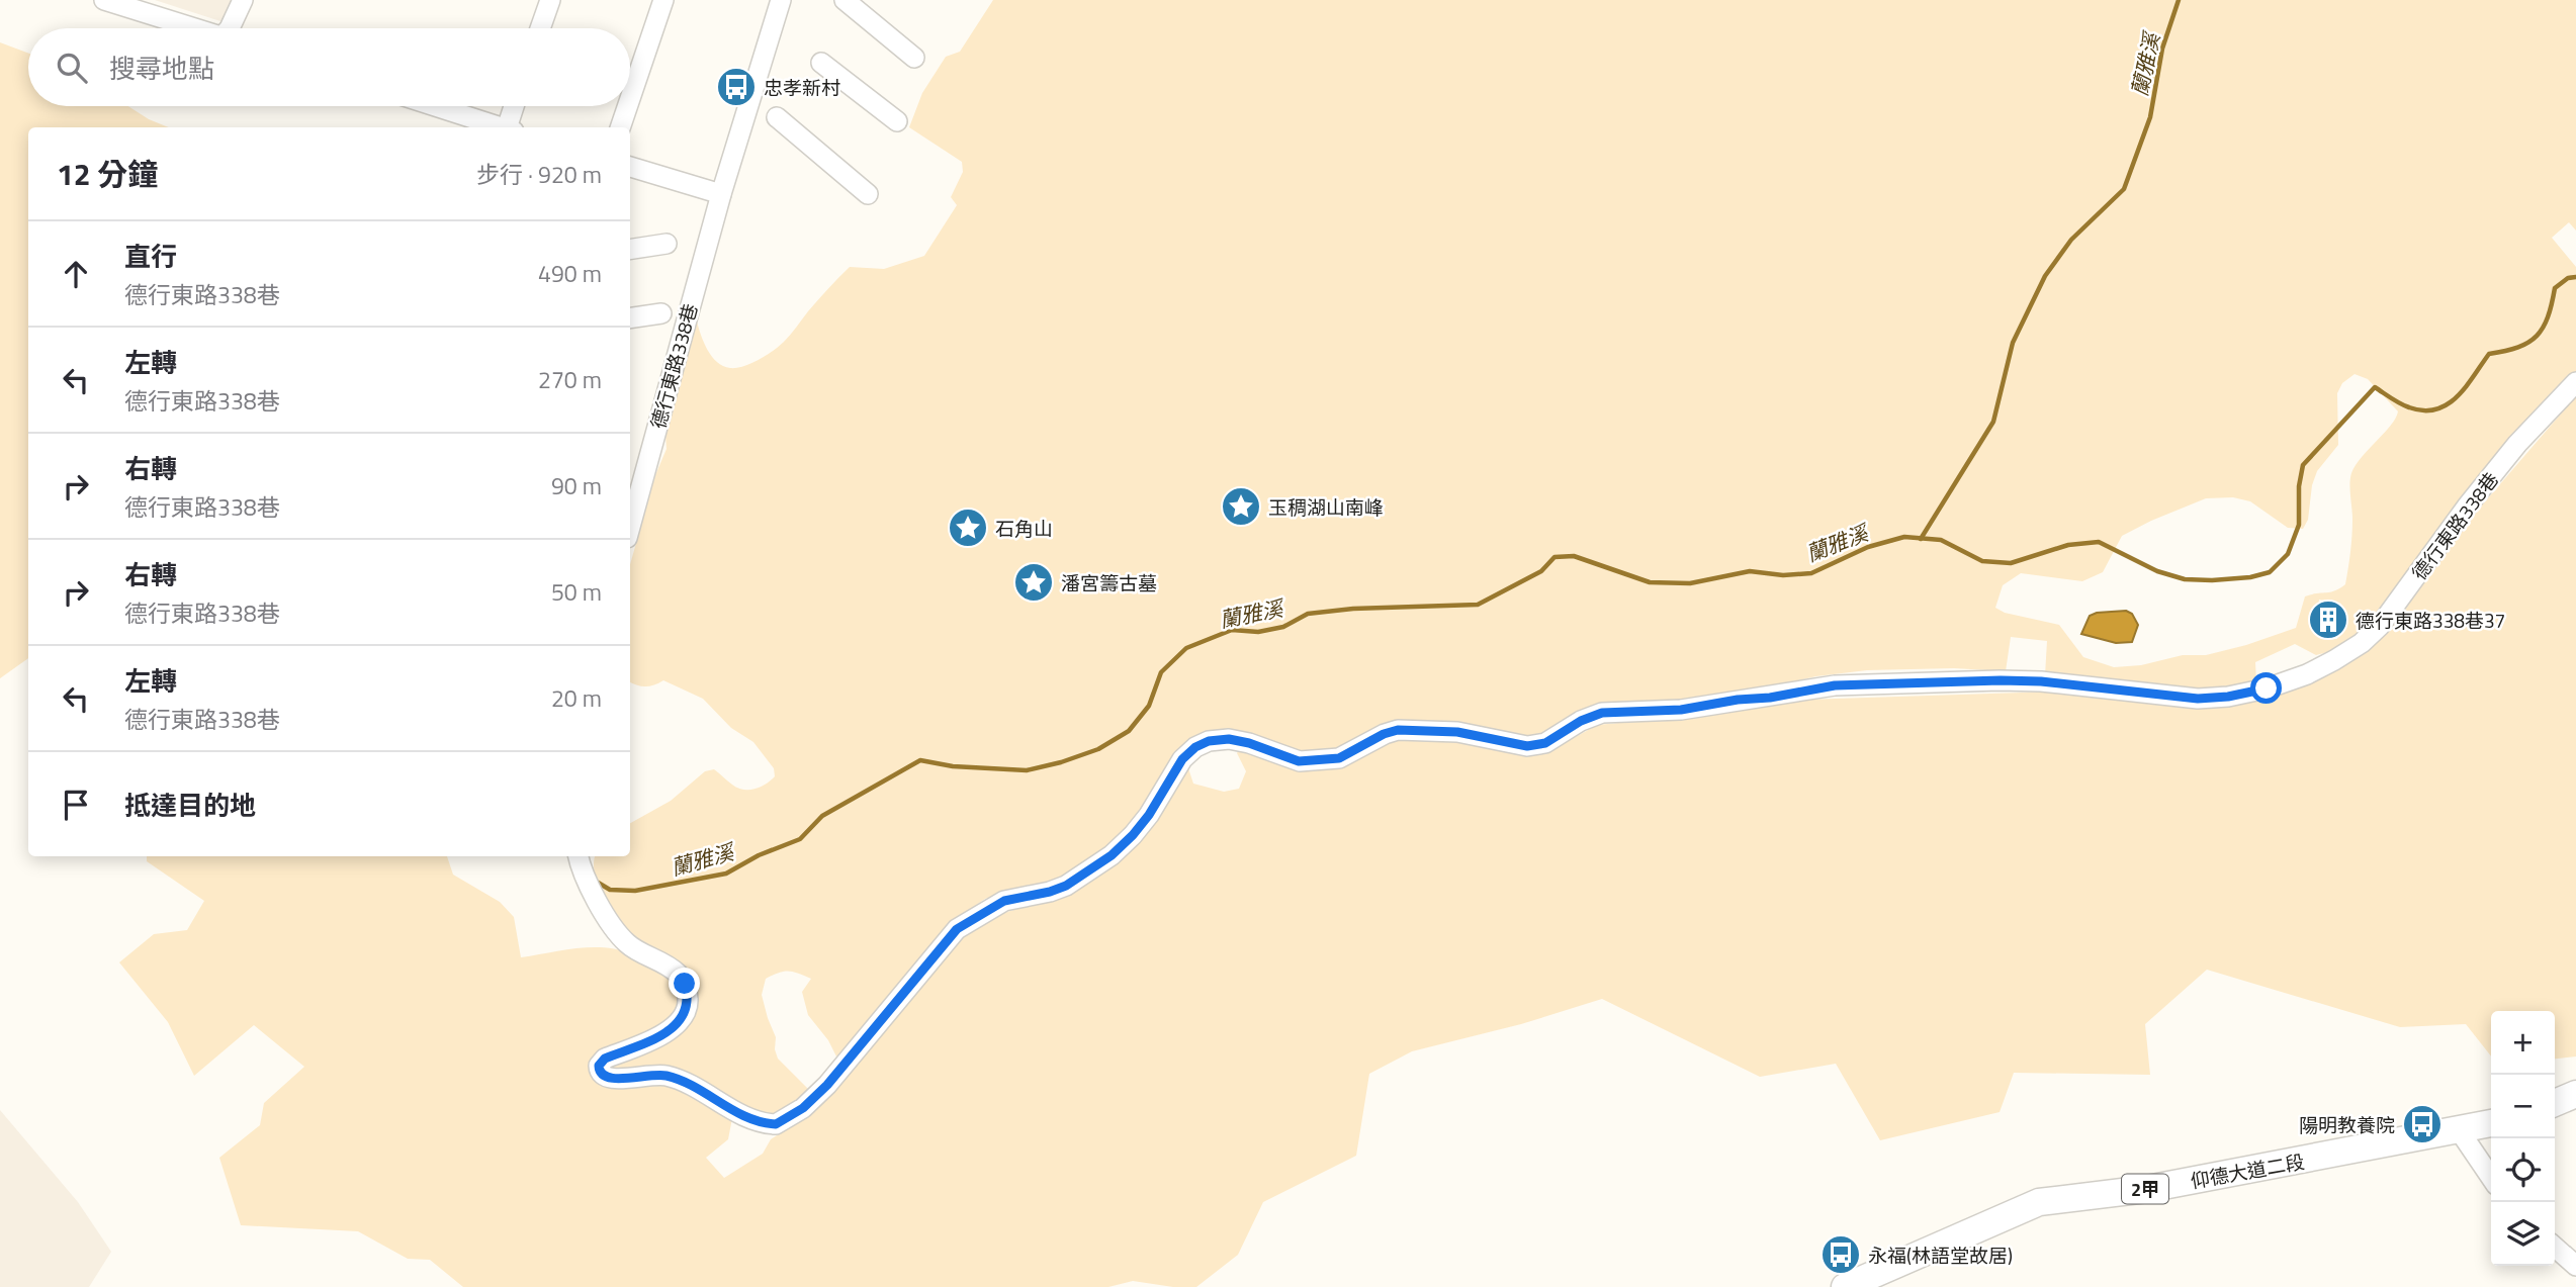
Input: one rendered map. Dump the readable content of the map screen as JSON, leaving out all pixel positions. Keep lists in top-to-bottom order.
{
  "streets": {
    "main road": ["仰德大道二段", "2甲"],
    "street": ["德行東路338巷"]
  },
  "water": ["蘭雅溪"],
  "places": {
    "bus stop": ["忠孝新村", "陽明教養院", "永福(林語堂故居)"],
    "place": ["玉稠湖山南峰", "石角山", "潘宮籌古墓"],
    "building": ["德行東路338巷37"]
  },
  "page": {
    "search": "搜尋地點",
    "heading": ["12 分鐘", "步行 · 920 m"],
    "list": [
      ["直行", "德行東路338巷", "490 m"],
      ["左轉", "德行東路338巷", "270 m"],
      ["右轉", "德行東路338巷", "90 m"],
      ["右轉", "德行東路338巷", "50 m"],
      ["左轉", "德行東路338巷", "20 m"],
      "抵達目的地"
    ],
    "map_buttons": ["+", "−"]
  }
}
